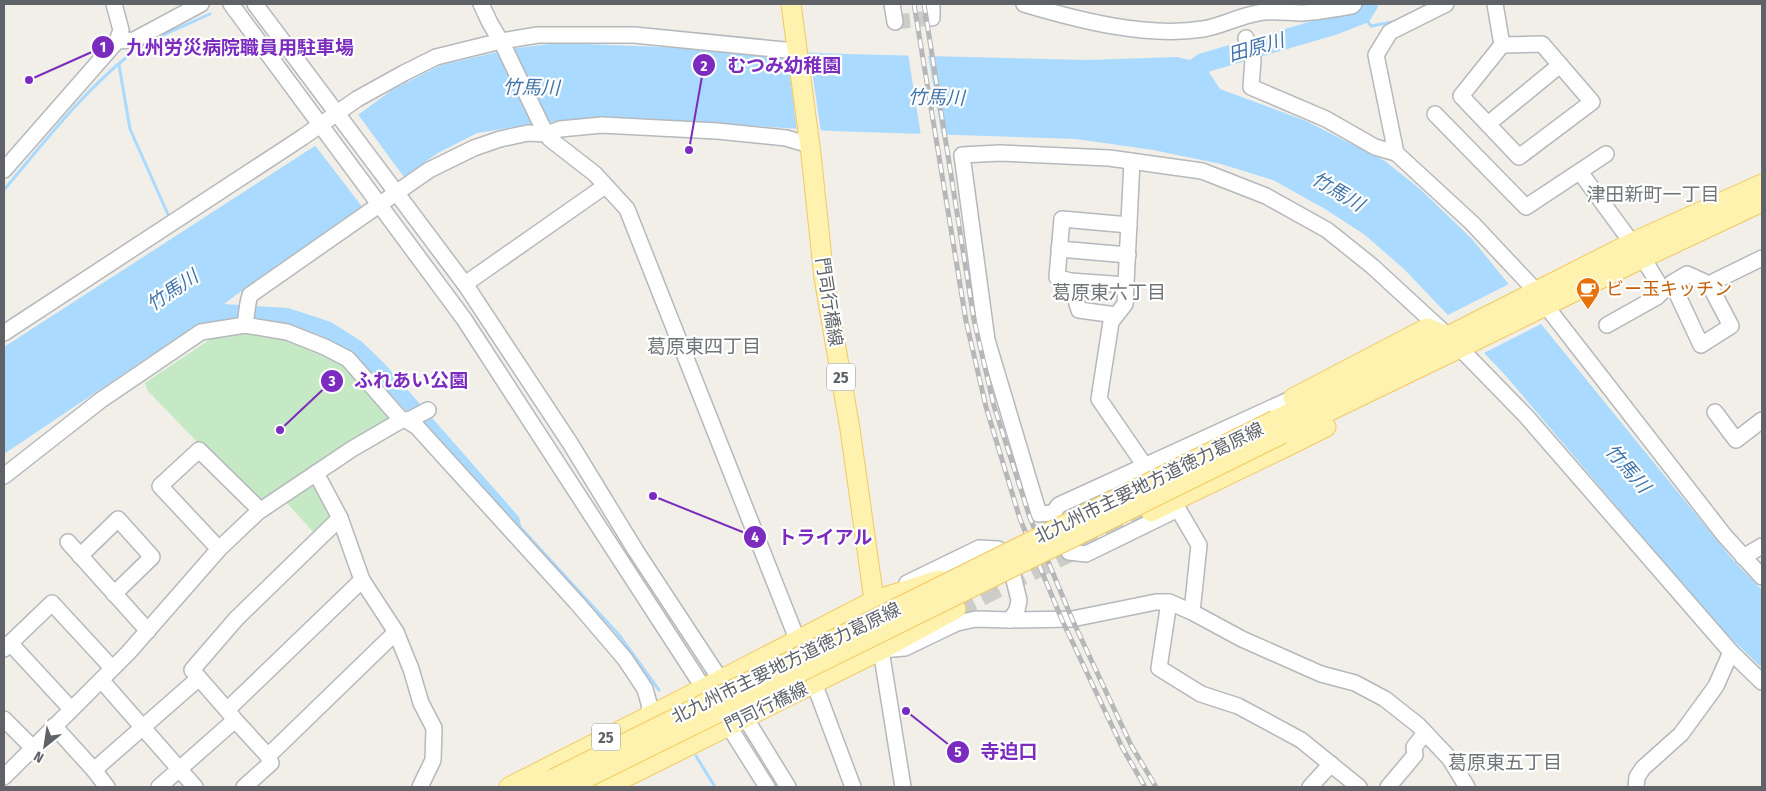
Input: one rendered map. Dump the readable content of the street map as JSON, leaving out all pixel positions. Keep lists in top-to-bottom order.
{
  "streets": {
    "main road": ["門司行橋線", "25", "北九州市主要地方道徳力葛原線"]
  },
  "crossings": [
    ["門司行橋線", "25"]
  ],
  "districts": [
    "津田新町一丁目",
    "葛原東六丁目",
    "葛原東四丁目",
    "葛原東五丁目"
  ],
  "water": ["田原川", "竹馬川"],
  "places": {
    "other": [
      "九州労災病院職員用駐車場",
      "むつみ幼稚園",
      "ふれあい公園",
      "トライアル",
      "寺迫口"
    ],
    "cafe": ["ビー玉キッチン"]
  },
  "north": "bottom left"
}
